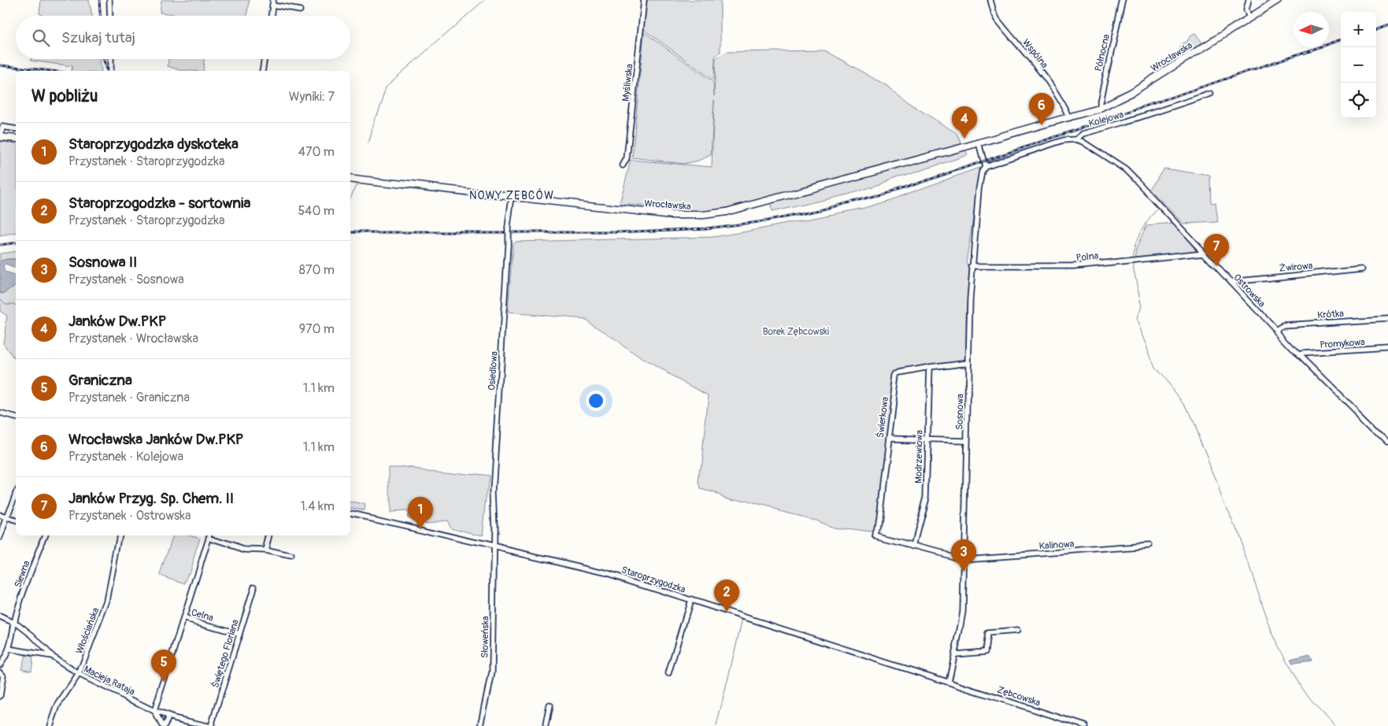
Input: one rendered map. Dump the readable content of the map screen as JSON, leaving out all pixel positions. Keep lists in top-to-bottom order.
{
  "streets": {
    "main road": ["Wrocławska"],
    "street": [
      "Północna",
      "Wspólna",
      "Myśliwska",
      "Kolejowa",
      "Polna",
      "Żwirowa",
      "Ostrowska",
      "Krótka",
      "Promykowa",
      "Osiedlowa",
      "Sosnowa",
      "Świerkowa",
      "Modrzewiowa",
      "Kalinowa",
      "Siewna",
      "Staroprzygodzka",
      "Celna",
      "Włościańska",
      "Słoweńska",
      "Świętego Floriana",
      "Macieja Rataja",
      "Zębcowska"
    ]
  },
  "crossings": [
    ["Północna", "Wrocławska"],
    ["Wspólna", "Wrocławska"],
    ["Wrocławska", "Osiedlowa"],
    ["Kolejowa", "Ostrowska"],
    ["Kolejowa", "Sosnowa"],
    ["Polna", "Ostrowska"],
    ["Polna", "Sosnowa"],
    ["Żwirowa", "Ostrowska"],
    ["Ostrowska", "Krótka"],
    ["Ostrowska", "Promykowa"],
    ["Osiedlowa", "Staroprzygodzka"],
    ["Osiedlowa", "Słoweńska"],
    ["Sosnowa", "Świerkowa"],
    ["Sosnowa", "Kalinowa"],
    ["Sosnowa", "Staroprzygodzka"],
    ["Sosnowa", "Zębcowska"],
    ["Świerkowa", "Modrzewiowa"],
    ["Świerkowa", "Kalinowa"],
    ["Modrzewiowa", "Kalinowa"],
    ["Siewna", "Macieja Rataja"],
    ["Staroprzygodzka", "Słoweńska"],
    ["Staroprzygodzka", "Zębcowska"],
    ["Celna", "Świętego Floriana"],
    ["Włościańska", "Macieja Rataja"]
  ],
  "districts": ["NOWY ZĘBCÓW"],
  "parks": ["Borek Zębcowski"],
  "north": "left",
  "page": {
    "map_buttons": ["+", "−"],
    "search": "Szukaj tutaj",
    "heading": ["W pobliżu", "Wyniki: 7"],
    "pins": [
      "6",
      "4",
      "7",
      "1",
      "3",
      "2",
      "5"
    ],
    "list": [
      {
        "mark": "1",
        "name": "Staroprzygodzka dyskoteka",
        "note": "Przystanek · Staroprzygodzka",
        "value": "470 m"
      },
      {
        "mark": "2",
        "name": "Staroprzogodzka - sortownia",
        "note": "Przystanek · Staroprzygodzka",
        "value": "540 m"
      },
      {
        "mark": "3",
        "name": "Sosnowa II",
        "note": "Przystanek · Sosnowa",
        "value": "870 m"
      },
      {
        "mark": "4",
        "name": "Janków Dw.PKP",
        "note": "Przystanek · Wrocławska",
        "value": "970 m"
      },
      {
        "mark": "5",
        "name": "Graniczna",
        "note": "Przystanek · Graniczna",
        "value": "1.1 km"
      },
      {
        "mark": "6",
        "name": "Wrocławska Janków Dw.PKP",
        "note": "Przystanek · Kolejowa",
        "value": "1.1 km"
      },
      {
        "mark": "7",
        "name": "Janków Przyg. Sp. Chem. II",
        "note": "Przystanek · Ostrowska",
        "value": "1.4 km"
      }
    ]
  }
}
